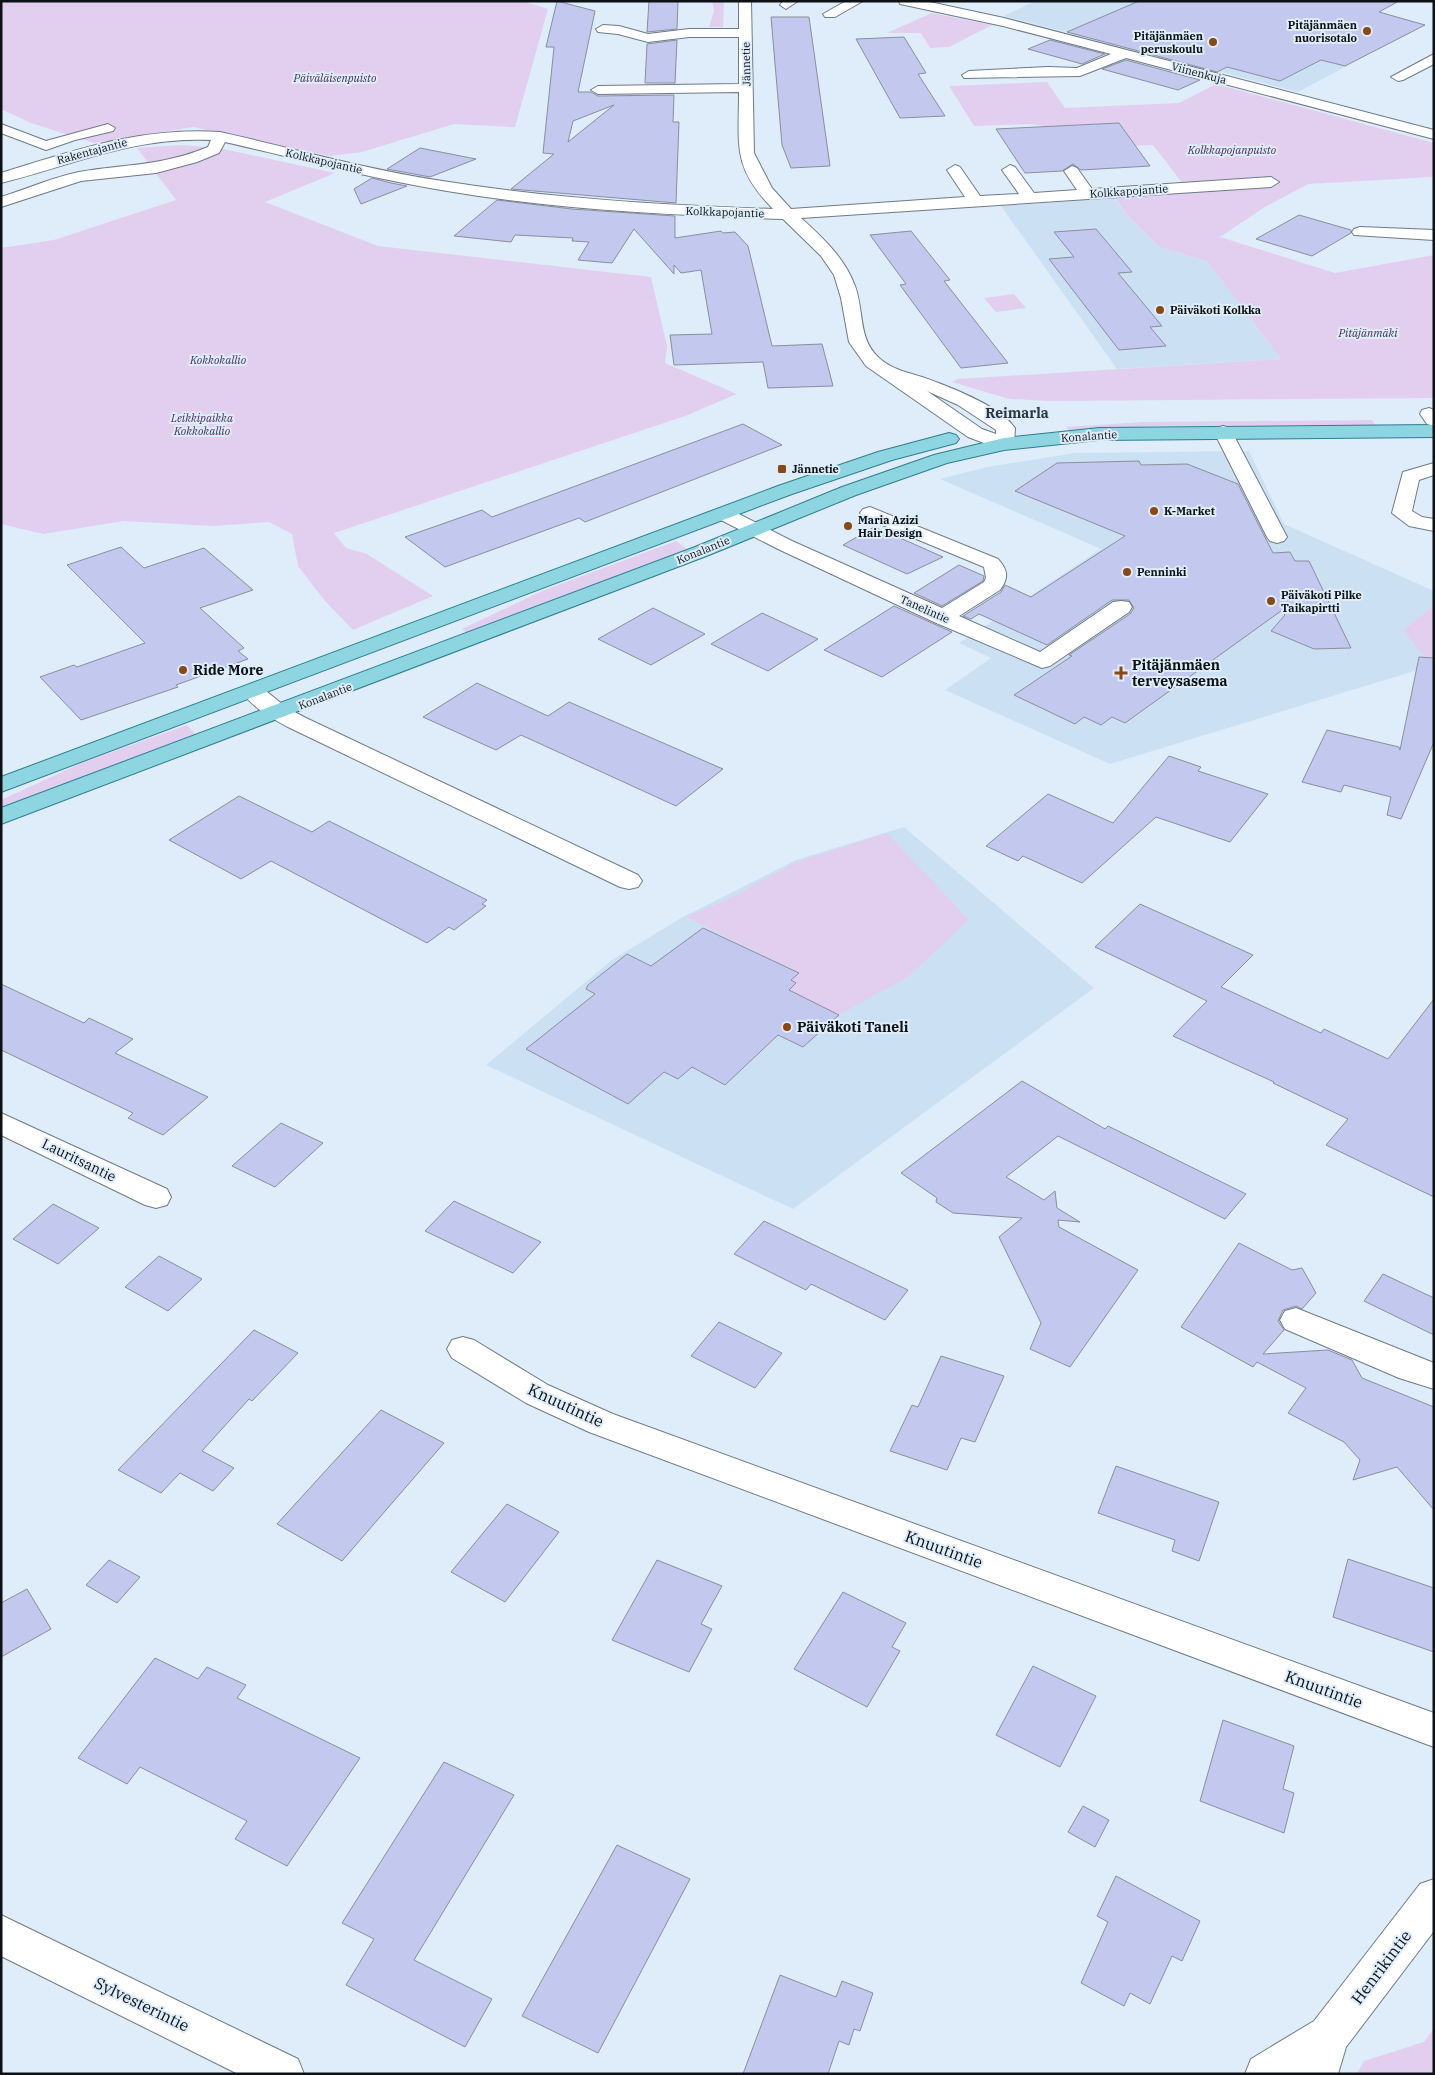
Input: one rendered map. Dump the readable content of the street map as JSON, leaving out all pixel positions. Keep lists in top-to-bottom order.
{
  "streets": {
    "main road": ["Konalantie"],
    "street": [
      "Jännetie",
      "Viinenkuja",
      "Rakentajantie",
      "Kolkkapojantie",
      "Tanelintie",
      "Lauritsantie",
      "Knuutintie",
      "Henrikintie",
      "Sylvesterintie"
    ]
  },
  "crossings": [
    ["Jännetie", "Kolkkapojantie"],
    ["Jännetie", "Konalantie"],
    ["Rakentajantie", "Kolkkapojantie"],
    ["Konalantie", "Tanelintie"]
  ],
  "districts": ["Reimarla"],
  "parks": [
    "Päiväläisenpuisto",
    "Kolkkapojanpuisto",
    "Pitäjänmäki",
    "Kokkokallio",
    "Leikkipaikka Kokkokallio"
  ],
  "places": {
    "other": [
      "Pitäjänmäen nuorisotalo",
      "Pitäjänmäen peruskoulu",
      "Päiväkoti Kolkka",
      "K-Market",
      "Maria Azizi Hair Design",
      "Penninki",
      "Päiväkoti Pilke Taikapirtti",
      "Ride More",
      "Päiväkoti Taneli"
    ],
    "transit": ["Jännetie"],
    "health": ["Pitäjänmäen terveysasema"]
  }
}
